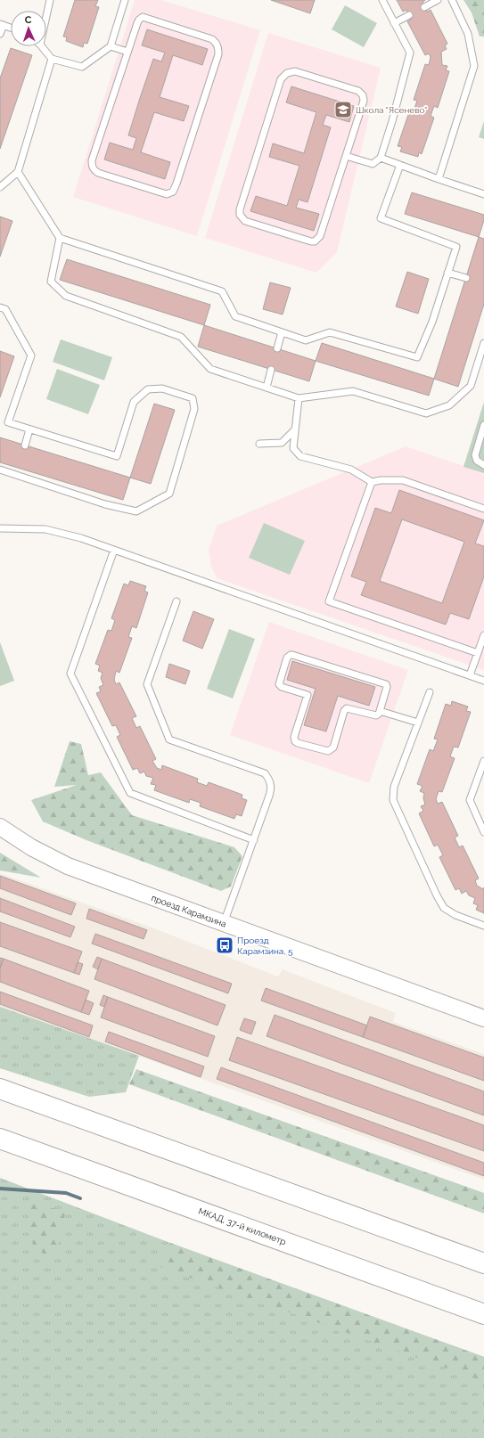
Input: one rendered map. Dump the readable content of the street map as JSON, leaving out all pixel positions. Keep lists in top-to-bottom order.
{
  "streets": {
    "highway": ["МКАД, 37-й километр"],
    "street": ["проезд Карамзина"]
  },
  "places": {
    "school or university": ["Школа \"Ясенево\""],
    "bus stop": ["Проезд Карамзина, 5"]
  },
  "north": "top"
}
